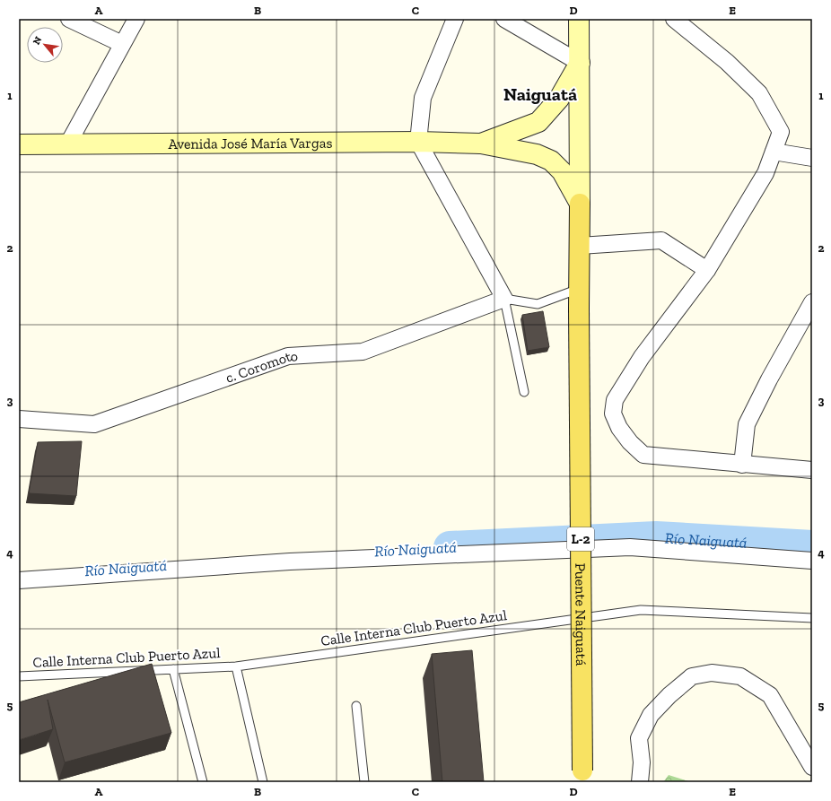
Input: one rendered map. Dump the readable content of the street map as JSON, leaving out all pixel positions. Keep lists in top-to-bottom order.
{
  "streets": {
    "main road": ["Avenida José María Vargas", "L-2", "Puente Naiguatá"],
    "street": ["c. Coromoto"],
    "lane": ["Calle Interna Club Puerto Azul"]
  },
  "crossings": [
    ["Avenida José María Vargas", "L-2"],
    ["L-2", "Puente Naiguatá"]
  ],
  "districts": ["Naiguatá"],
  "water": ["Río Naiguatá"],
  "north": "top left",
  "grid": {
    "columns": [
      "A",
      "B",
      "C",
      "D",
      "E"
    ],
    "rows": [
      "1",
      "2",
      "3",
      "4",
      "5"
    ]
  }
}
